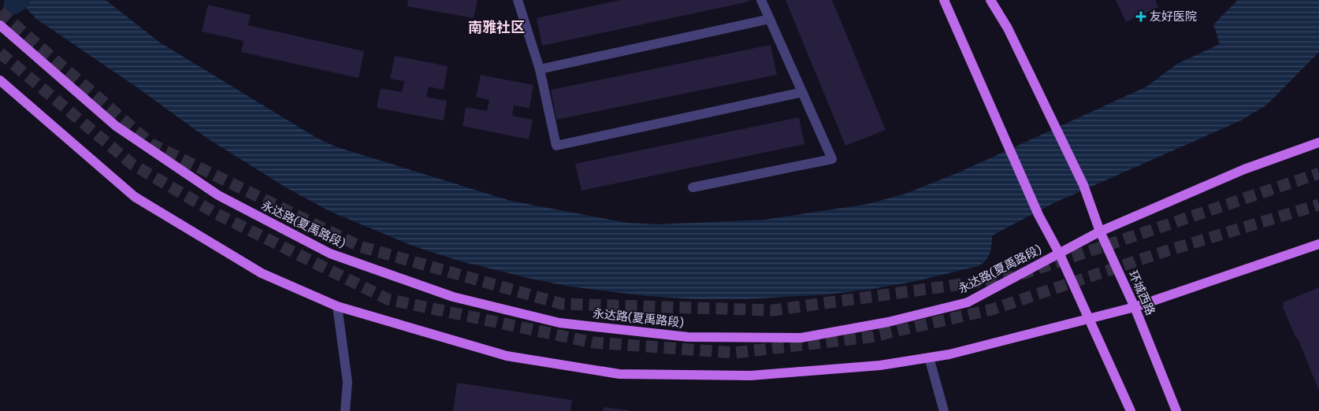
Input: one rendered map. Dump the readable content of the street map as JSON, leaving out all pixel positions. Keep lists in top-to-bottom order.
{
  "streets": {
    "main road": ["永达路(夏禹路段)", "环城西路"]
  },
  "crossings": [
    ["永达路(夏禹路段)", "环城西路"]
  ],
  "districts": ["南雅社区"],
  "places": {
    "health": ["友好医院"]
  }
}
